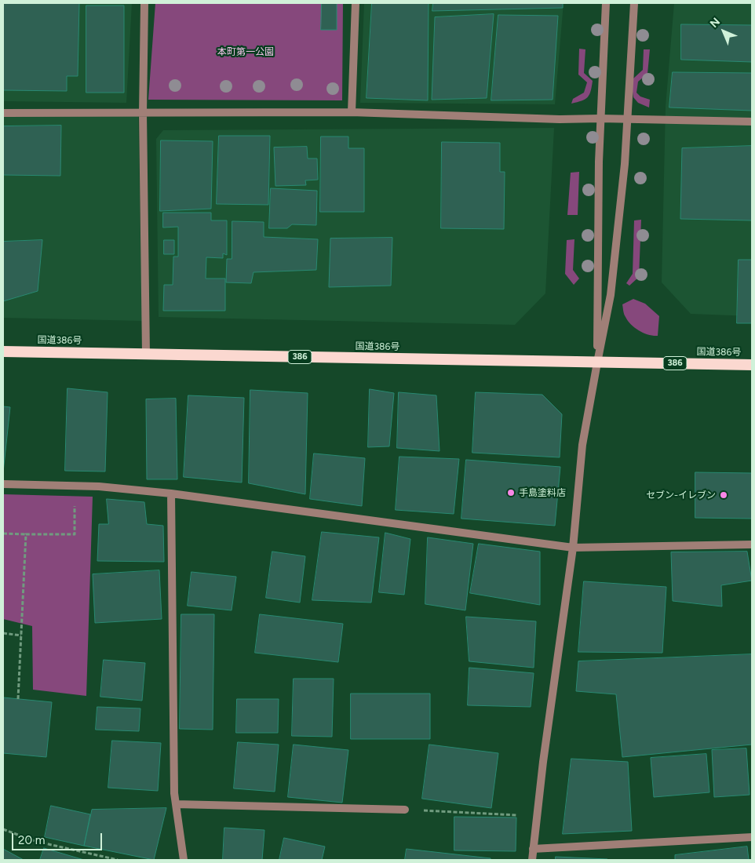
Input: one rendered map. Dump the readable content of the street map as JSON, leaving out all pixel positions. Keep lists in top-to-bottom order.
{
  "streets": {
    "highway": ["国道386号", "386"]
  },
  "parks": ["本町第一公園"],
  "places": ["手島塗料店", "セブン-イレブン"],
  "scale_bar": "20 m",
  "north": "top left"
}
